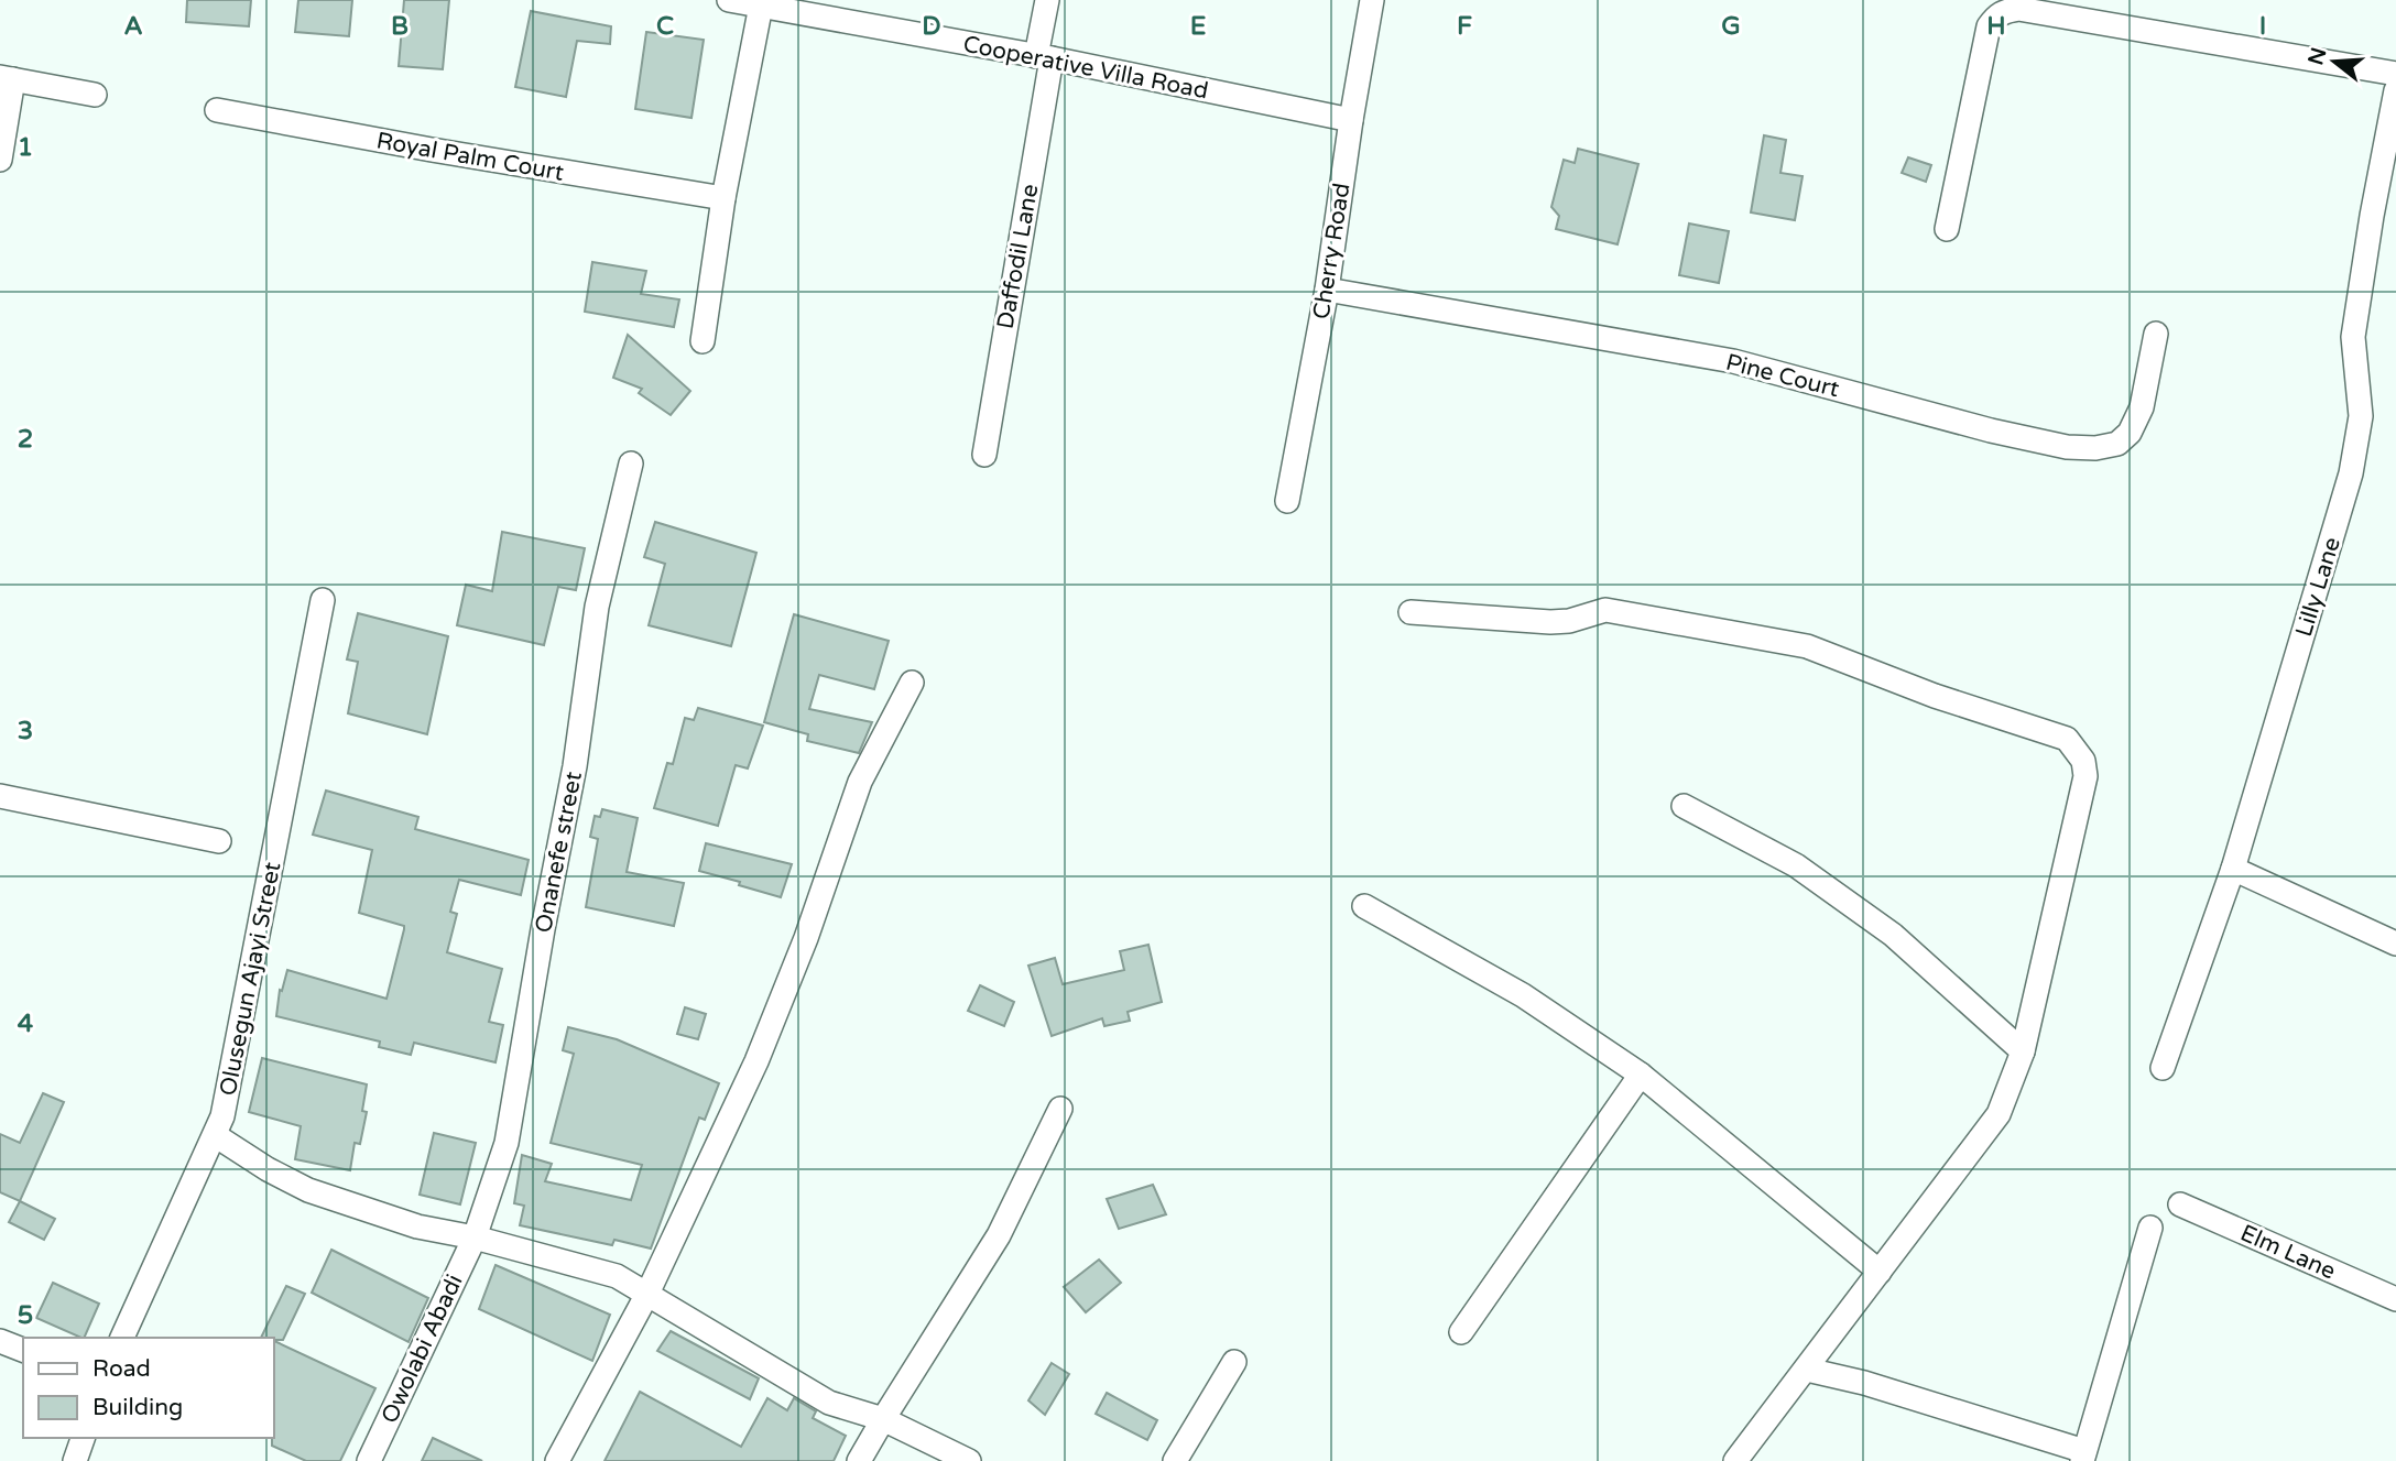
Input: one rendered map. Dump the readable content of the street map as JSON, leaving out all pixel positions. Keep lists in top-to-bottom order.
{
  "streets": {
    "street": [
      "Cooperative Villa Road",
      "Royal Palm Court",
      "Cherry Road",
      "Daffodil Lane",
      "Pine Court",
      "Lilly Lane",
      "Onanefe street",
      "Olusegun Ajayi Street",
      "Elm Lane",
      "Owolabi Abadi"
    ]
  },
  "crossings": [
    ["Cooperative Villa Road", "Cherry Road"],
    ["Cooperative Villa Road", "Daffodil Lane"],
    ["Cherry Road", "Pine Court"],
    ["Onanefe street", "Owolabi Abadi"]
  ],
  "legend": ["Road", "Building"],
  "north": "left",
  "grid": {
    "columns": [
      "A",
      "B",
      "C",
      "D",
      "E",
      "F",
      "G",
      "H",
      "I"
    ],
    "rows": [
      "1",
      "2",
      "3",
      "4",
      "5"
    ]
  }
}
